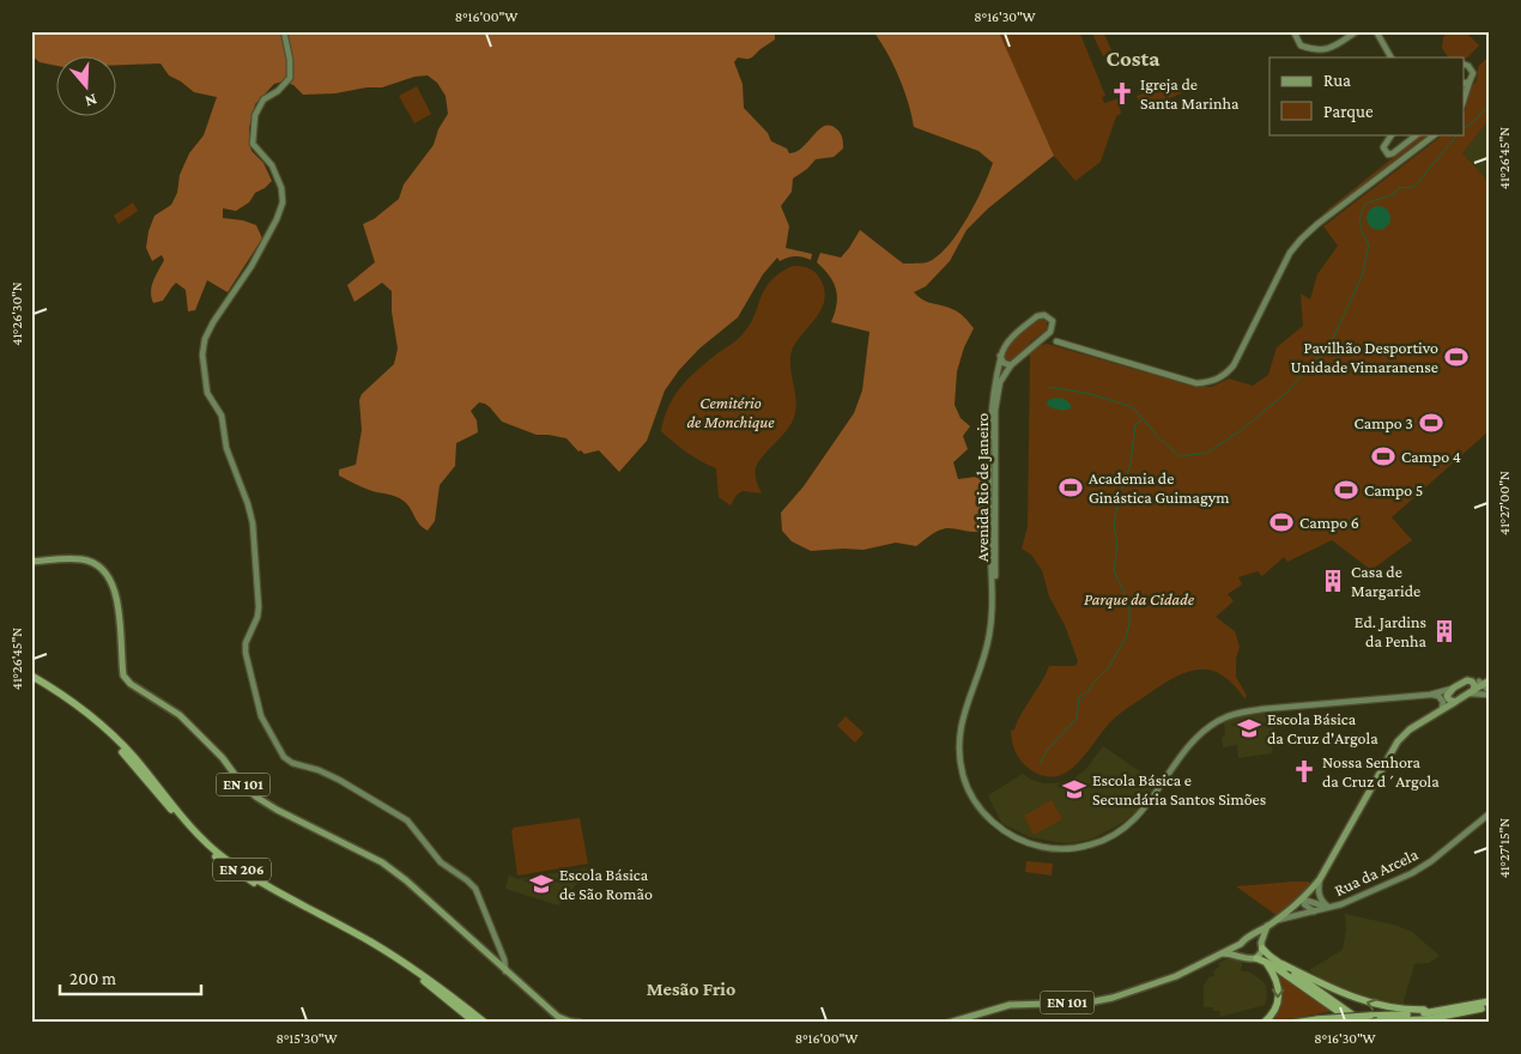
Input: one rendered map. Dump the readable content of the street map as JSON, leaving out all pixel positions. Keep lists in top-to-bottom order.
{
  "streets": {
    "highway": ["EN 206"],
    "main road": ["EN 101"],
    "street": ["Avenida Rio de Janeiro", "Rua da Arcela"]
  },
  "crossings": [
    ["EN 101", "Rua da Arcela"]
  ],
  "districts": ["Costa", "Mesão Frio"],
  "parks": ["Cemitério de Monchique", "Parque da Cidade"],
  "places": {
    "church": ["Igreja de Santa Marinha", "Nossa Senhora da Cruz d´Argola"],
    "sports": [
      "Pavilhão Desportivo Unidade Vimaranense",
      "Campo 3",
      "Campo 4",
      "Academia de Ginástica Guimagym",
      "Campo 5",
      "Campo 6"
    ],
    "building": ["Casa de Margaride", "Ed. Jardins da Penha"],
    "school or university": ["Escola Básica da Cruz d'Argola", "Escola Básica e Secundária Santos Simões", "Escola Básica de São Romão"]
  },
  "legend": ["Rua", "Parque"],
  "scale_bar": "200 m",
  "north": "bottom",
  "coordinates": [
    "8°16'00\"W",
    "8°16'30\"W",
    "41°26'45\"N",
    "41°26'30\"N",
    "41°27'00\"N",
    "41°27'15\"N",
    "8°15'30\"W"
  ]
}
